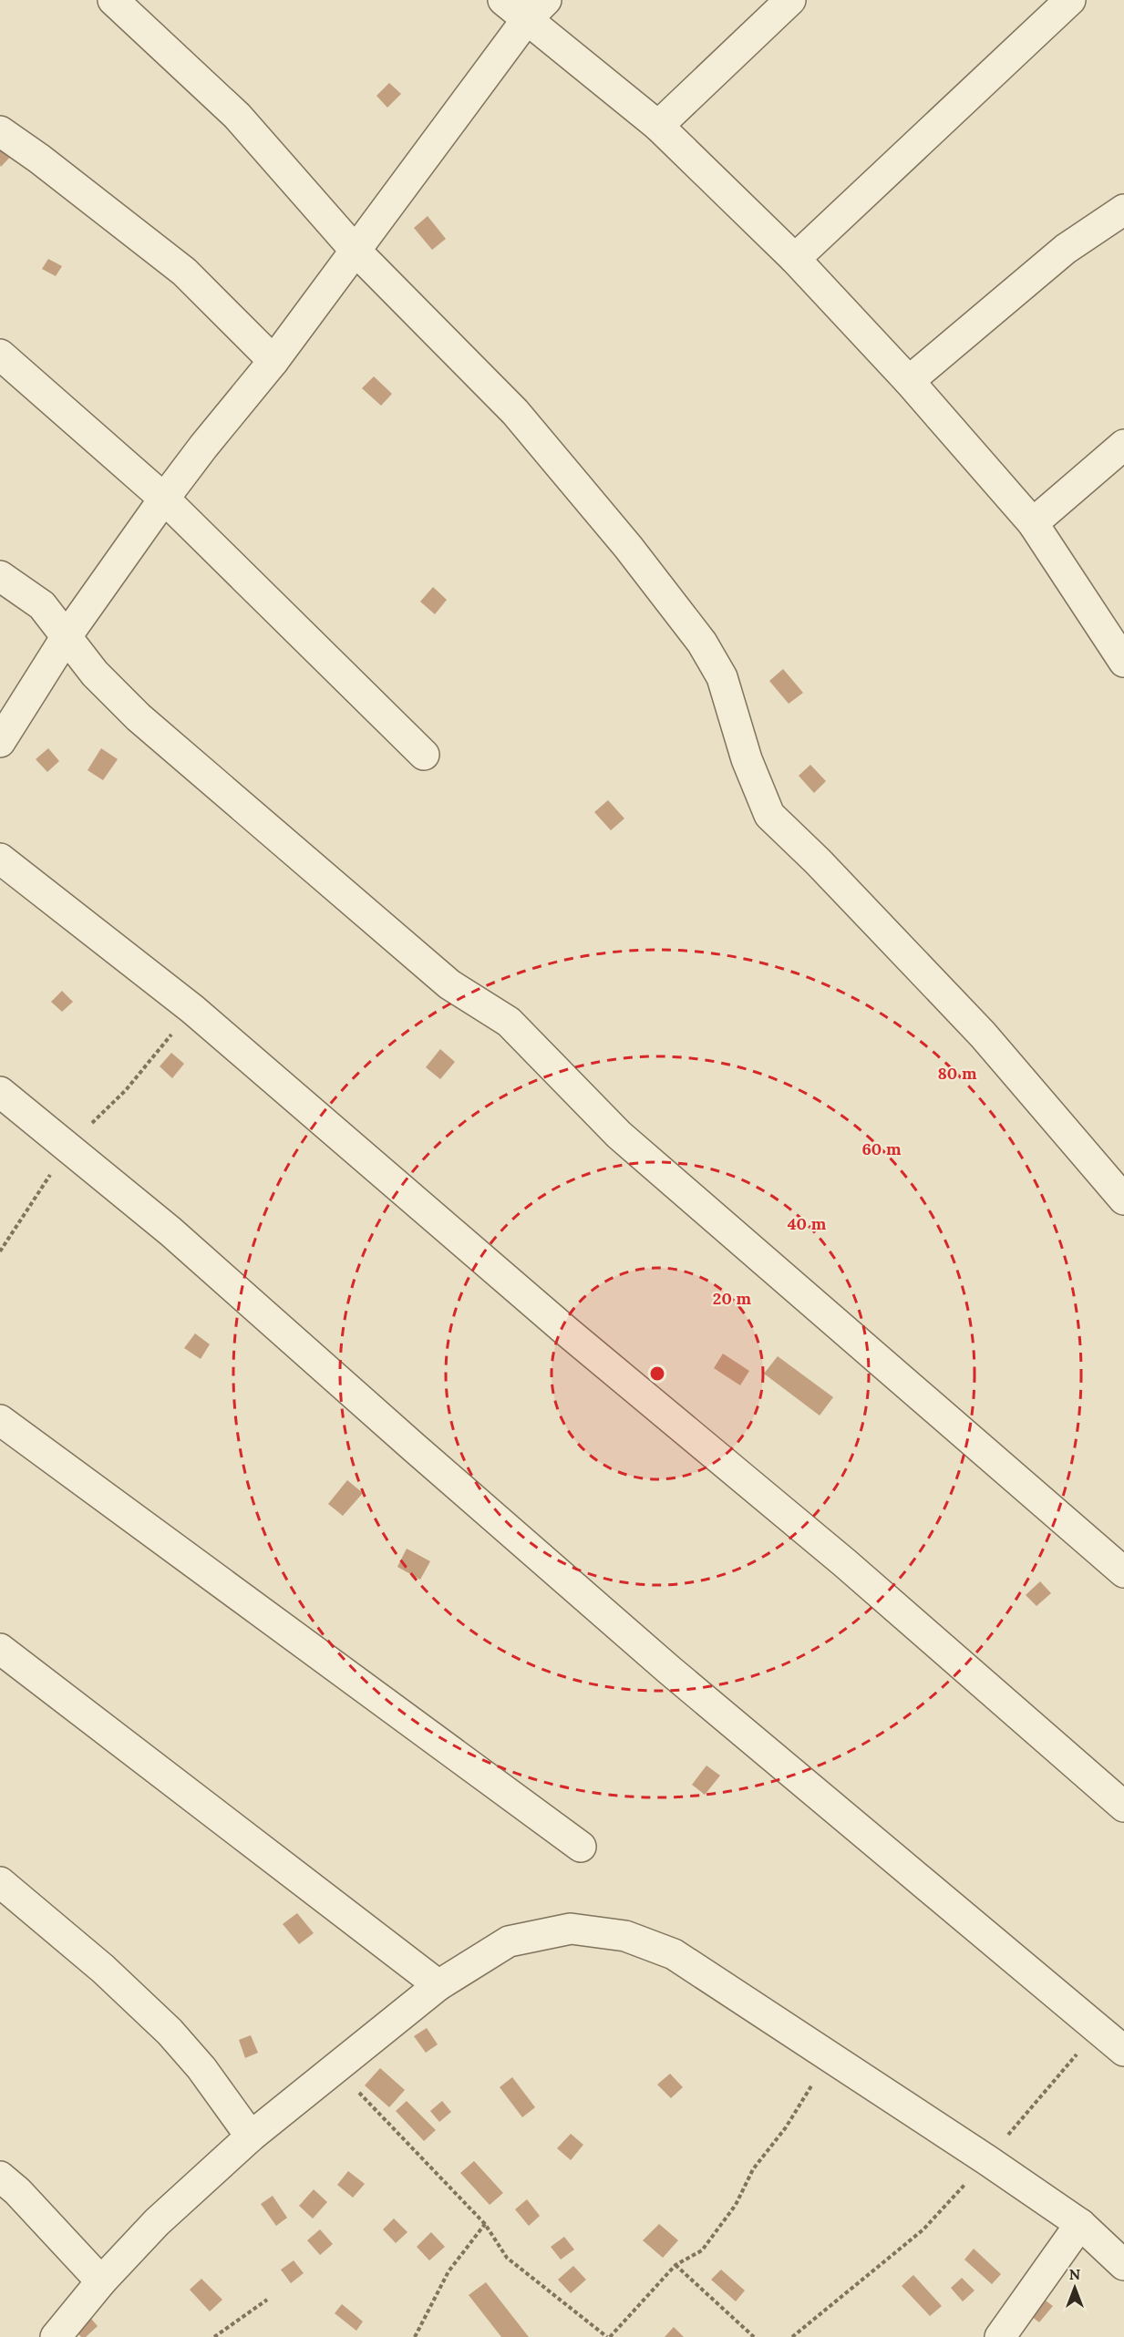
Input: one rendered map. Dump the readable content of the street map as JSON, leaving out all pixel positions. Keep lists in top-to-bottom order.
{
  "north": "top",
  "rings": [
    "80 m",
    "60 m",
    "40 m",
    "20 m"
  ]
}
